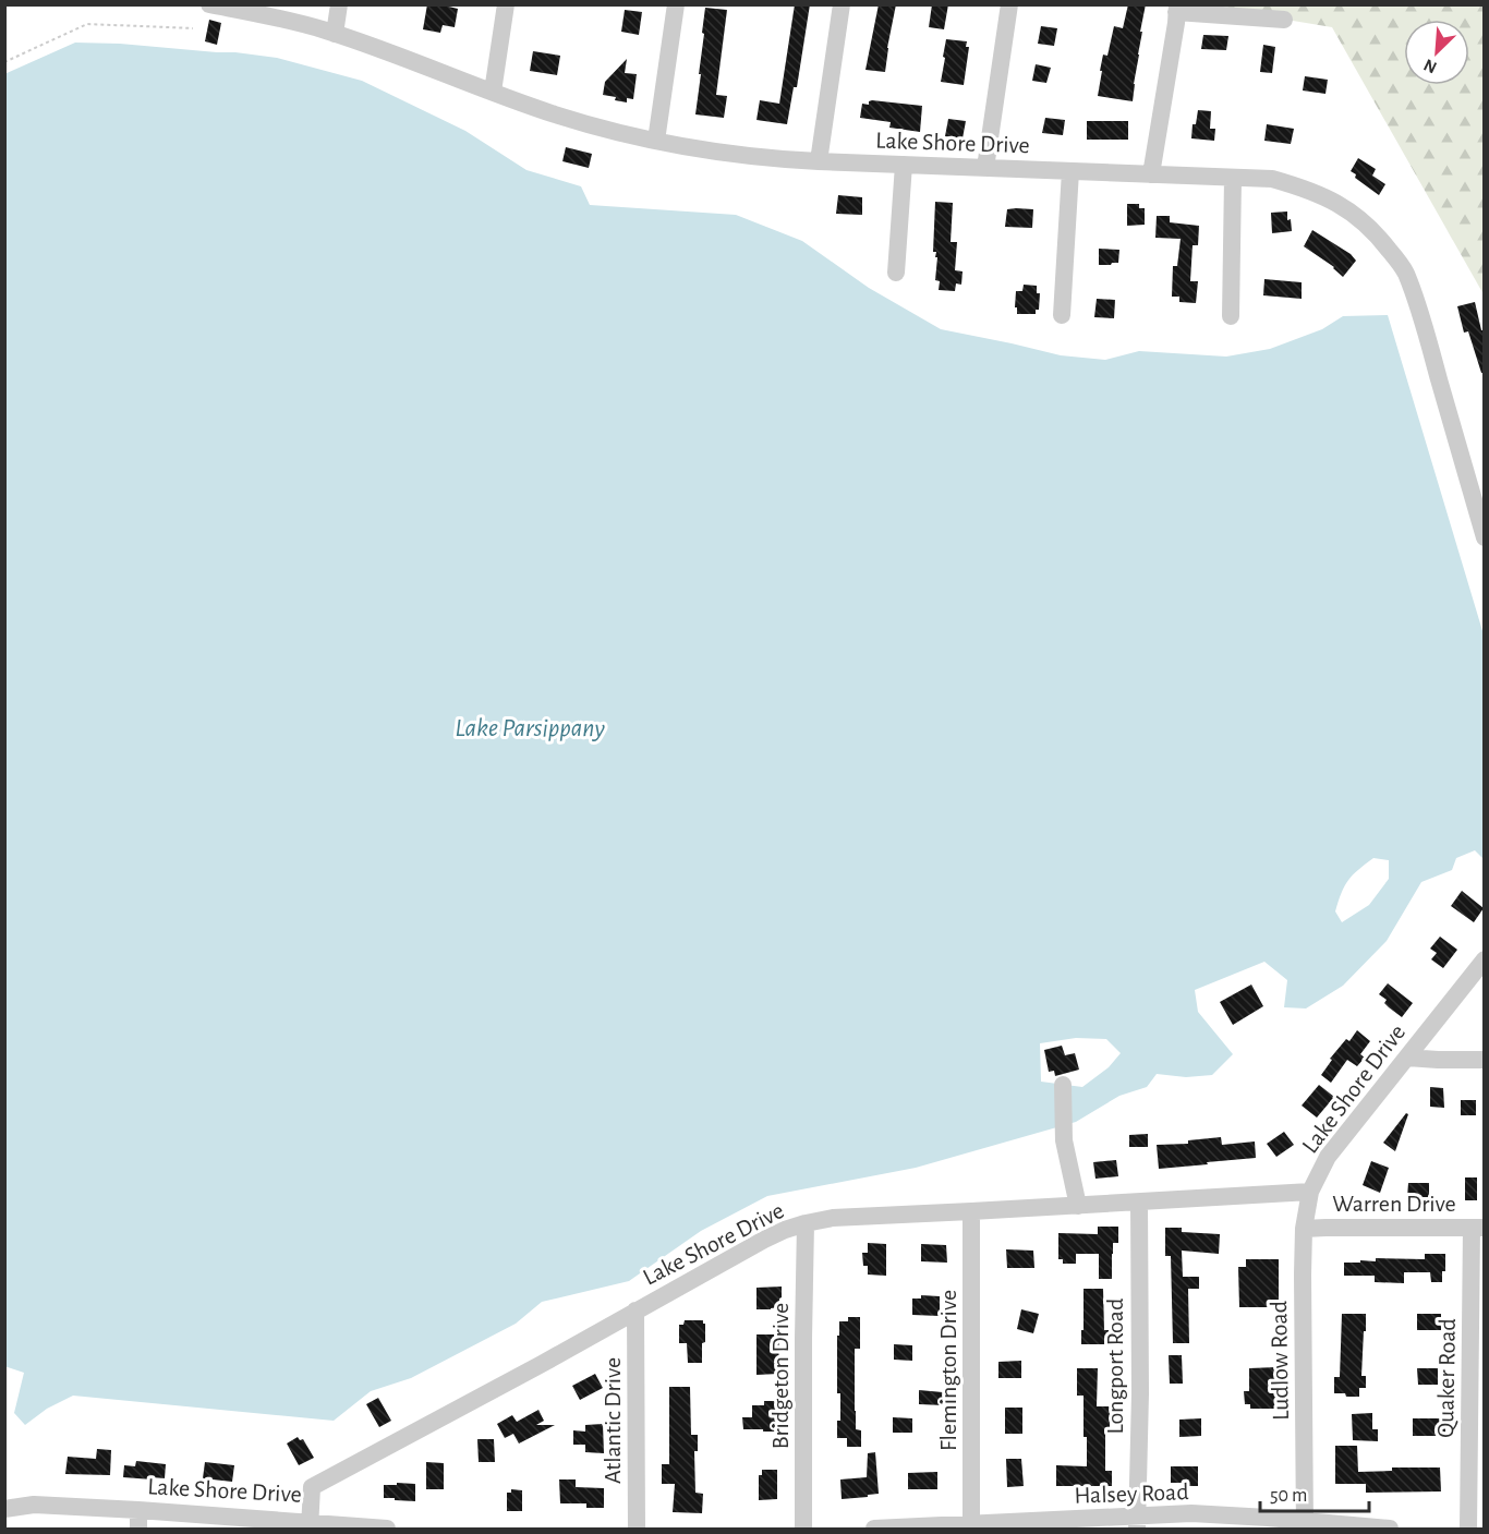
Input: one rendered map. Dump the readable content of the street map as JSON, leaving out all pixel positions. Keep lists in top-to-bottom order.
{
  "streets": {
    "street": [
      "Lake Shore Drive",
      "Warren Drive",
      "Ludlow Road",
      "Longport Road",
      "Flemington Drive",
      "Bridgeton Drive",
      "Quaker Road",
      "Atlantic Drive",
      "Halsey Road"
    ]
  },
  "crossings": [
    ["Lake Shore Drive", "Ludlow Road"],
    ["Lake Shore Drive", "Longport Road"],
    ["Lake Shore Drive", "Flemington Drive"],
    ["Lake Shore Drive", "Bridgeton Drive"],
    ["Lake Shore Drive", "Atlantic Drive"],
    ["Warren Drive", "Ludlow Road"],
    ["Warren Drive", "Quaker Road"],
    ["Ludlow Road", "Halsey Road"],
    ["Longport Road", "Halsey Road"],
    ["Flemington Drive", "Halsey Road"]
  ],
  "water": ["Lake Parsippany"],
  "scale_bar": "50 m",
  "north": "bottom left"
}
